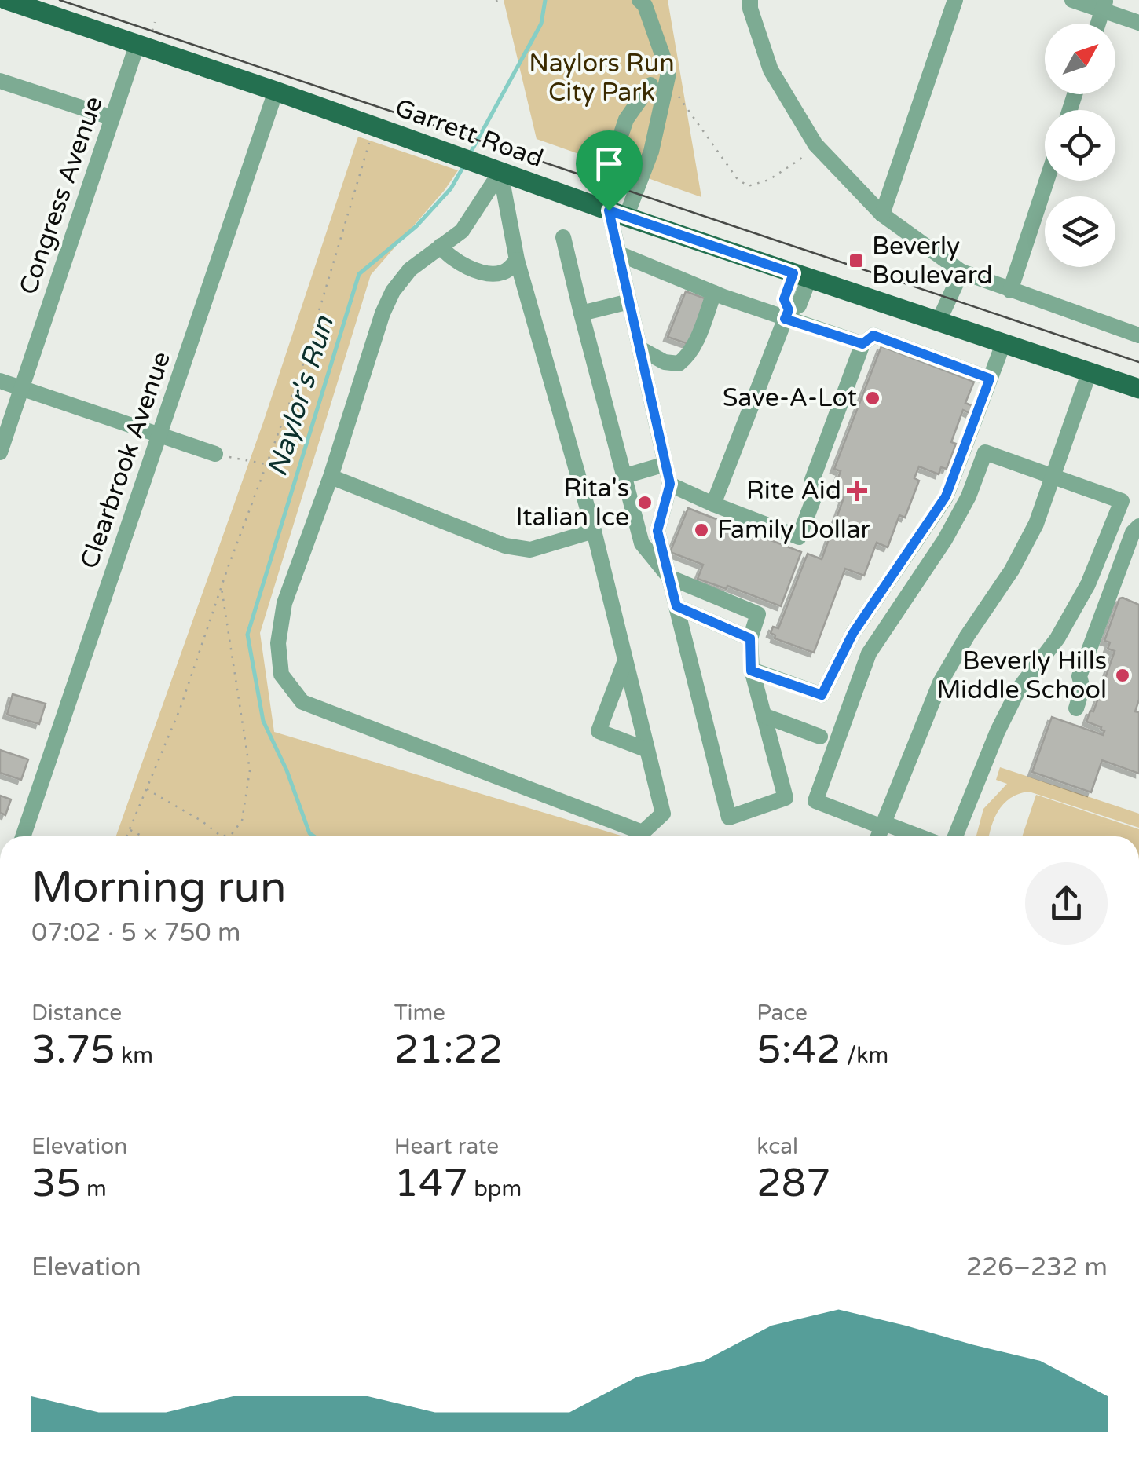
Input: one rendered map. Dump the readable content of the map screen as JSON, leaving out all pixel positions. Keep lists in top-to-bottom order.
{
  "streets": {
    "main road": ["Garrett Road"],
    "street": ["Congress Avenue", "Clearbrook Avenue"]
  },
  "crossings": [
    ["Garrett Road", "Congress Avenue"],
    ["Garrett Road", "Clearbrook Avenue"]
  ],
  "water": ["Naylor's Run"],
  "parks": ["Naylors Run City Park"],
  "places": {
    "transit": ["Beverly Boulevard"],
    "other": [
      "Save-A-Lot",
      "Rita's Italian Ice",
      "Family Dollar",
      "Beverly Hills Middle School"
    ],
    "health": ["Rite Aid"]
  },
  "north": "top right",
  "page": {
    "heading": ["Morning run", "07:02 · 5 × 750 m"],
    "stats": [
      ["Distance", "3.75 km"],
      ["Time", "21:22"],
      ["Pace", "5:42 /km"],
      ["Elevation", "35 m"],
      ["Heart rate", "147 bpm"],
      ["kcal", "287"]
    ],
    "chart": ["Elevation", "226–232 m"]
  }
}
